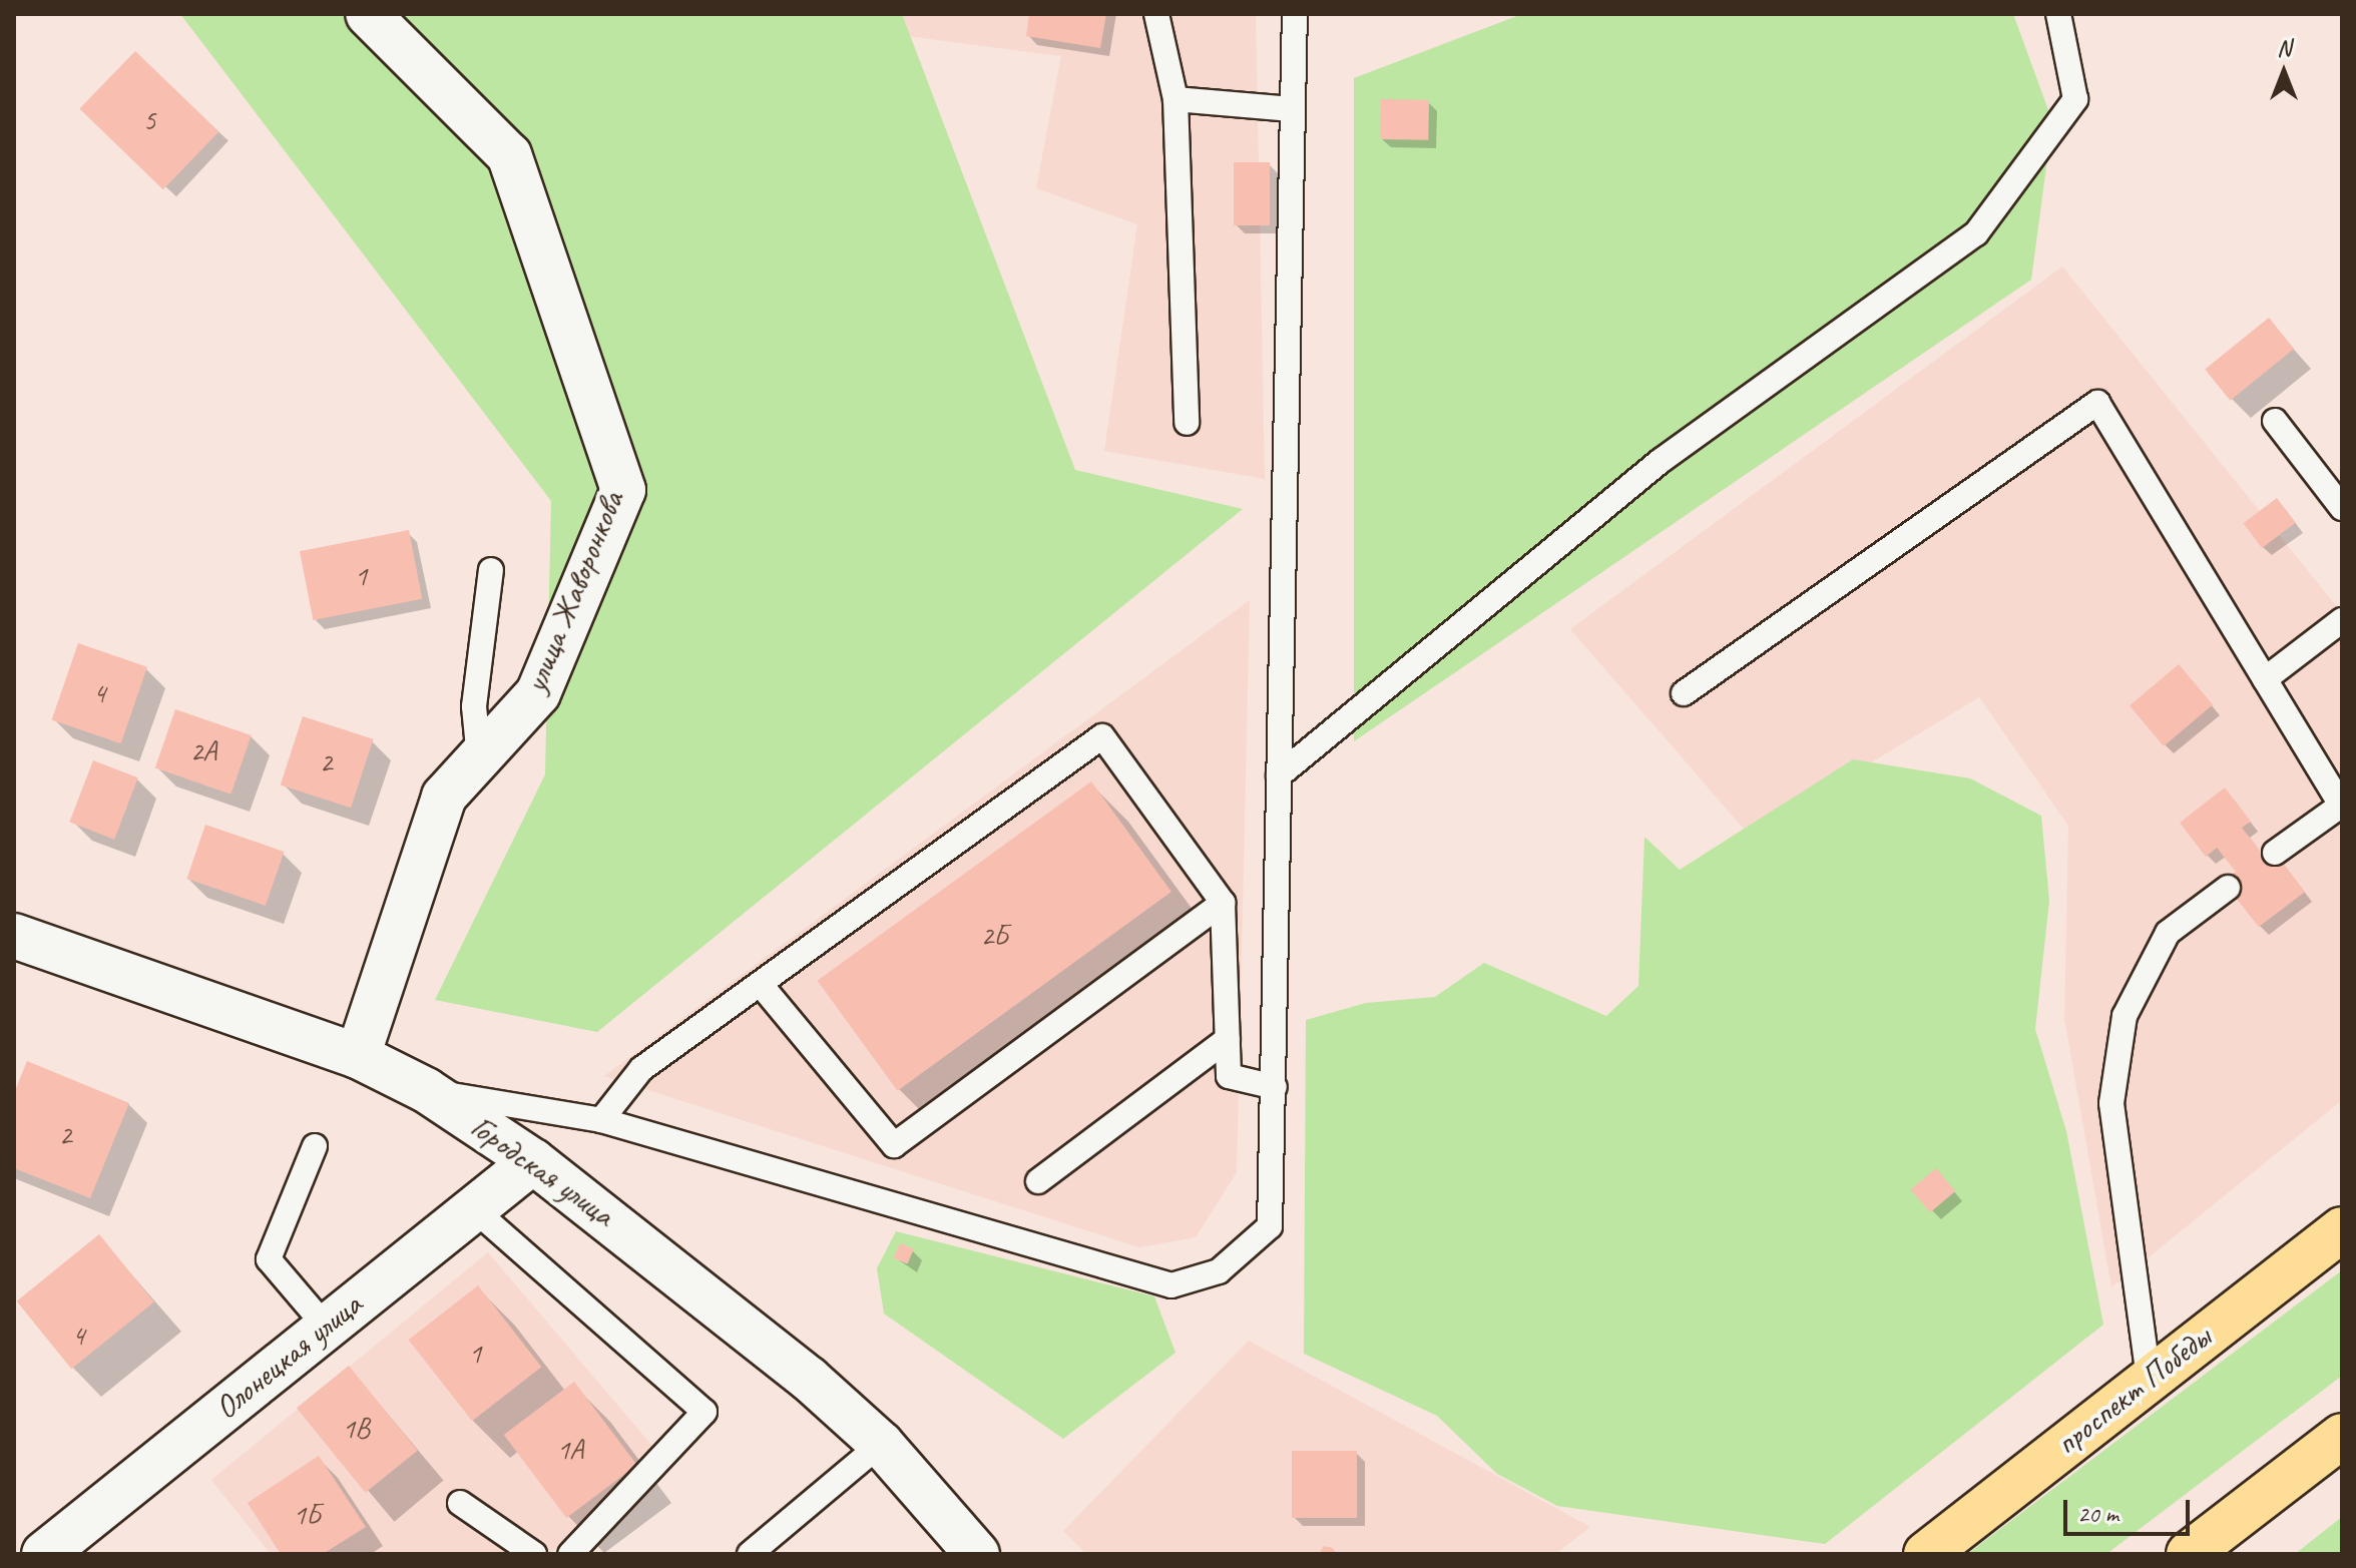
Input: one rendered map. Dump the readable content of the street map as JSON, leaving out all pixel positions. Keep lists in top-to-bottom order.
{
  "streets": {
    "main road": ["проспект Победы"],
    "street": ["улица Жаворонкова", "Городская улица", "Олонецкая улица"]
  },
  "crossings": [
    ["улица Жаворонкова", "Городская улица"],
    ["Городская улица", "Олонецкая улица"]
  ],
  "house_numbers": [
    "5",
    "1",
    "4",
    "2А",
    "2",
    "2Б",
    "2",
    "4",
    "1",
    "1В",
    "1А",
    "1Б"
  ],
  "scale_bar": "20 m",
  "north": "top"
}
